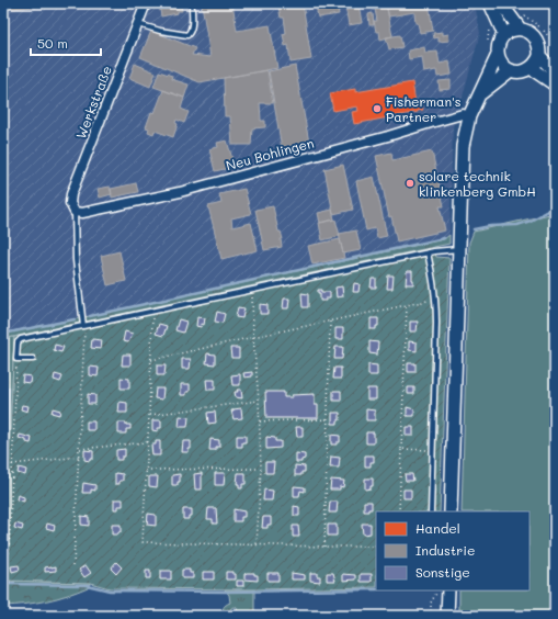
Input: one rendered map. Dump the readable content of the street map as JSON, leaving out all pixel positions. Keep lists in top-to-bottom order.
{
  "streets": {
    "street": ["Werkstraße", "Neu Bohlingen"]
  },
  "crossings": [
    ["Werkstraße", "Neu Bohlingen"]
  ],
  "places": ["Fisherman's Partner", "solare technik klinkenberg GmbH"],
  "legend": ["Handel", "Industrie", "Sonstige"],
  "scale_bar": "50 m"
}
